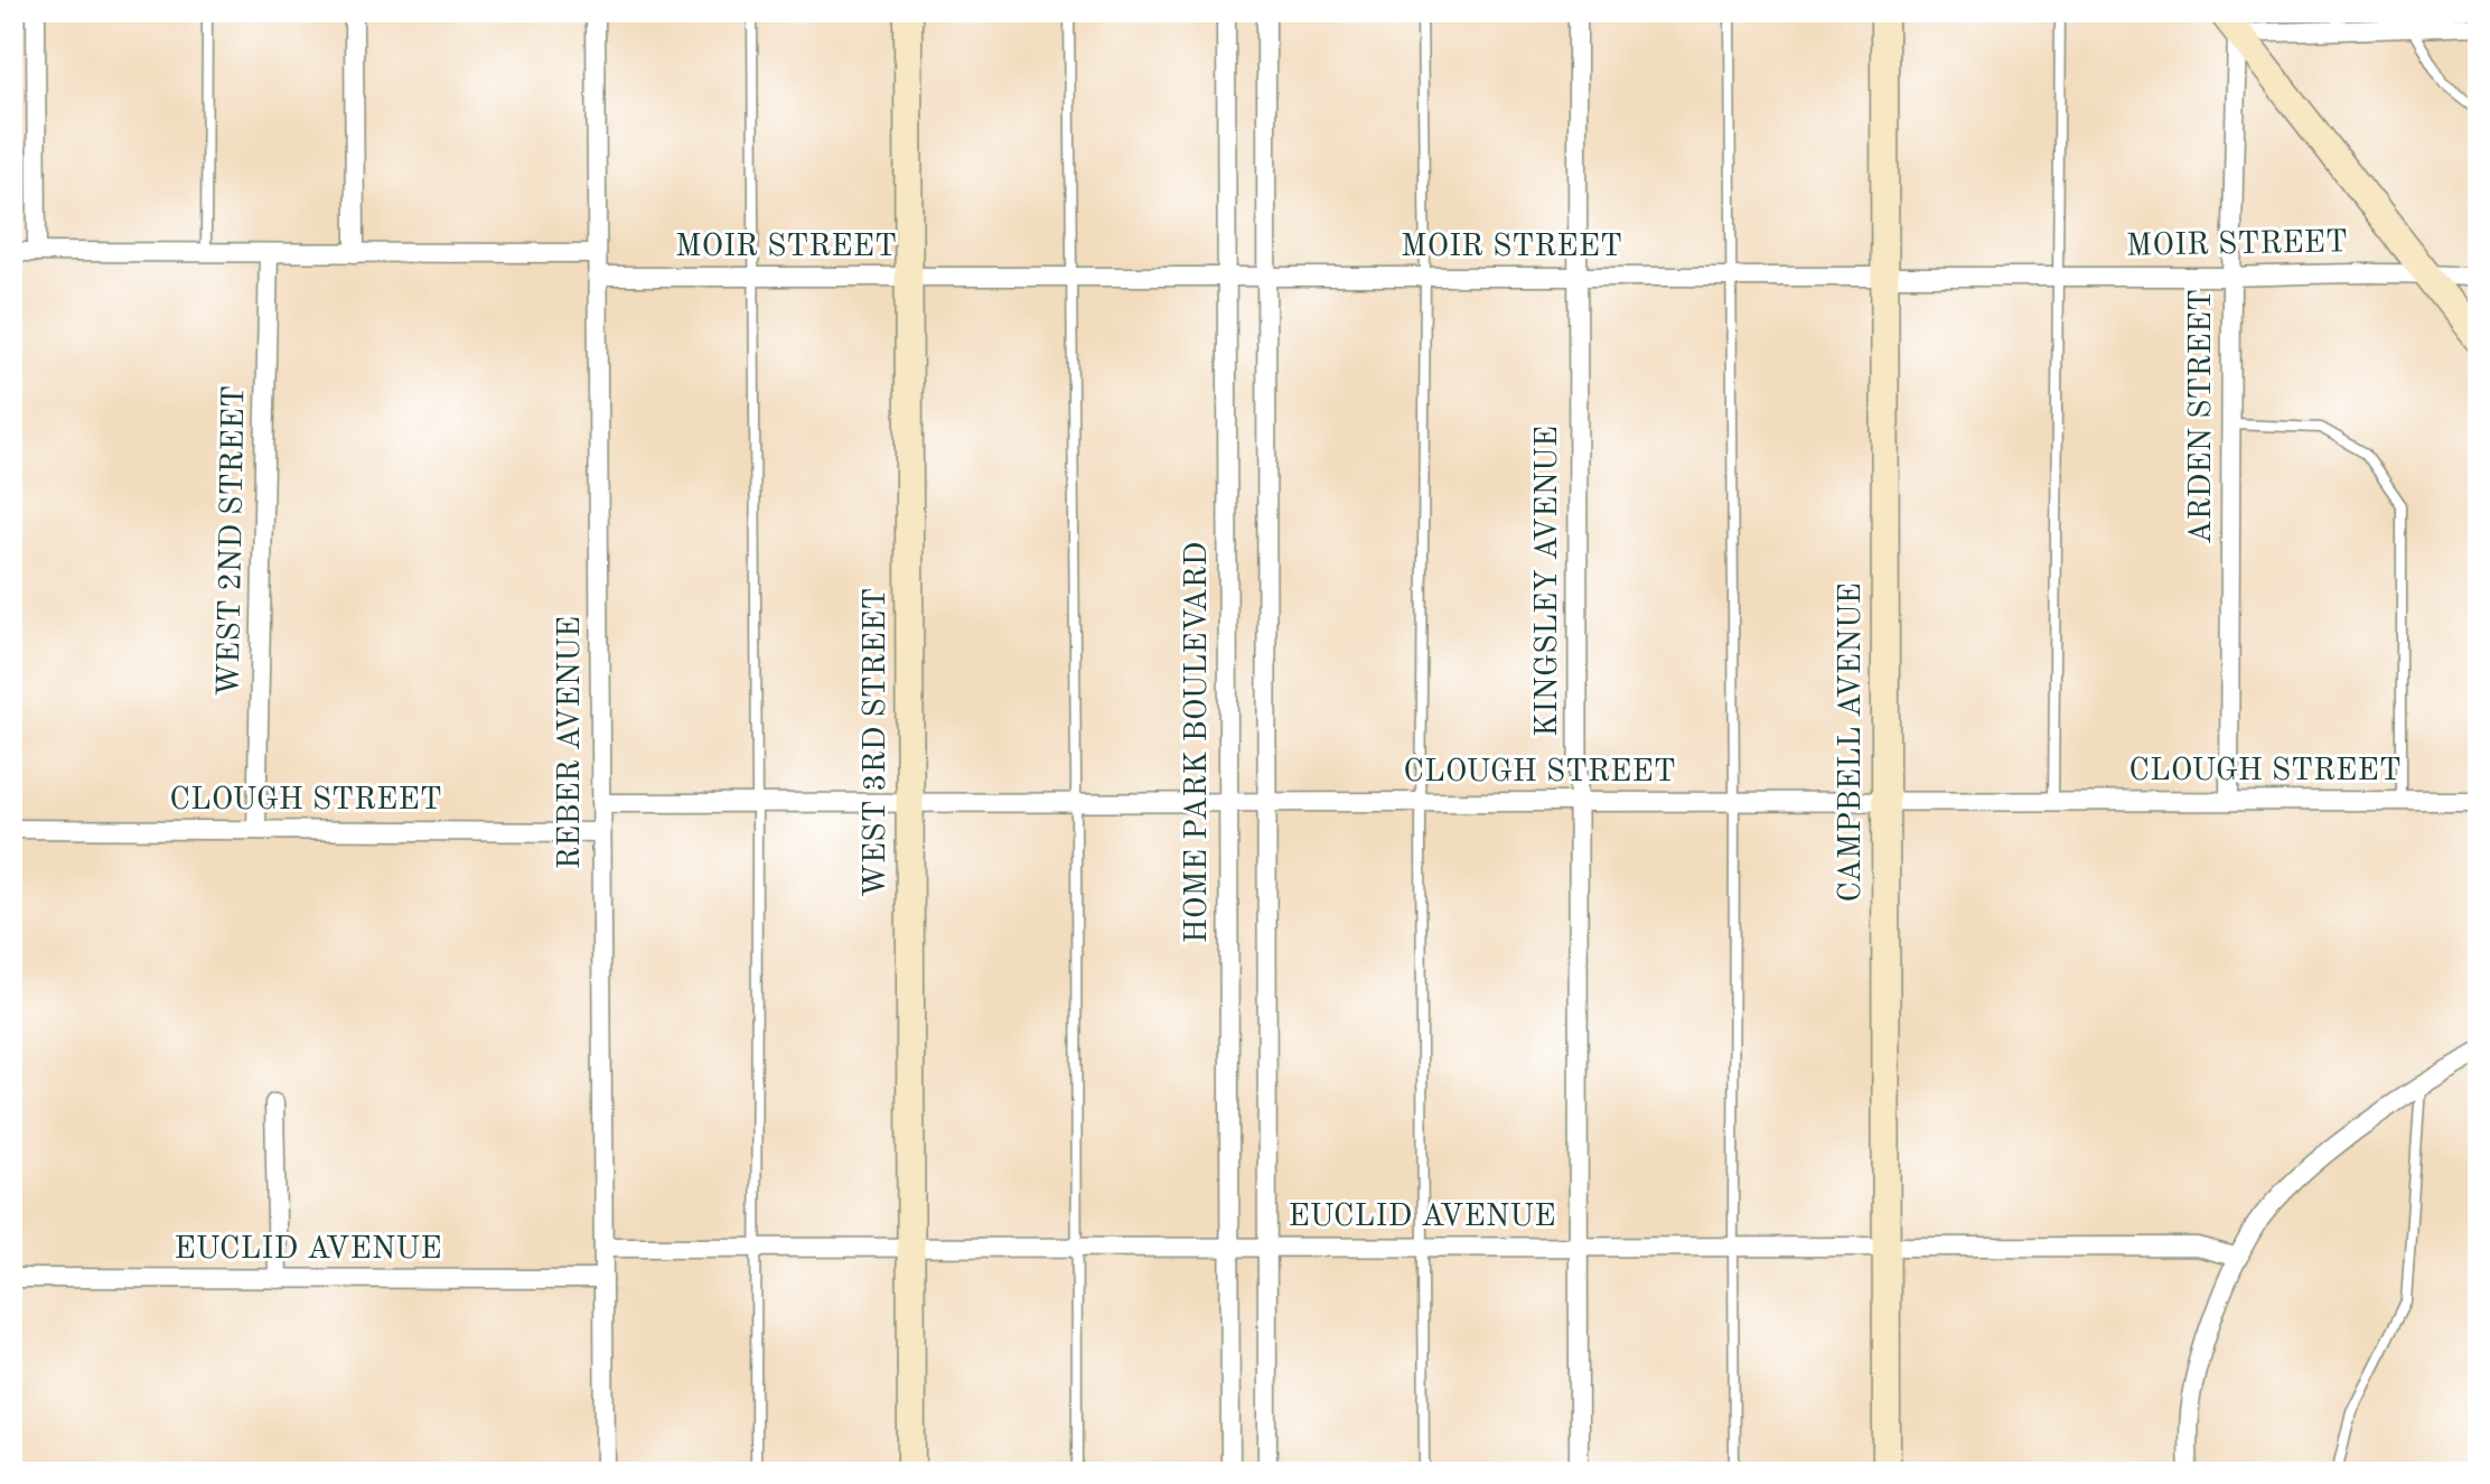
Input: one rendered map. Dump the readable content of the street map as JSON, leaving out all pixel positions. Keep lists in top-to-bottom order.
{
  "streets": {
    "main road": ["WEST 3RD STREET", "CAMPBELL AVENUE"],
    "street": [
      "MOIR STREET",
      "ARDEN STREET",
      "WEST 2ND STREET",
      "KINGSLEY AVENUE",
      "REBER AVENUE",
      "HOME PARK BOULEVARD",
      "CLOUGH STREET",
      "EUCLID AVENUE"
    ]
  },
  "crossings": [
    ["MOIR STREET", "ARDEN STREET"],
    ["MOIR STREET", "KINGSLEY AVENUE"],
    ["MOIR STREET", "REBER AVENUE"],
    ["MOIR STREET", "WEST 3RD STREET"],
    ["MOIR STREET", "HOME PARK BOULEVARD"],
    ["MOIR STREET", "CAMPBELL AVENUE"],
    ["ARDEN STREET", "CLOUGH STREET"],
    ["WEST 2ND STREET", "CLOUGH STREET"],
    ["KINGSLEY AVENUE", "CLOUGH STREET"],
    ["KINGSLEY AVENUE", "EUCLID AVENUE"],
    ["REBER AVENUE", "CLOUGH STREET"],
    ["REBER AVENUE", "EUCLID AVENUE"],
    ["WEST 3RD STREET", "CLOUGH STREET"],
    ["WEST 3RD STREET", "EUCLID AVENUE"],
    ["HOME PARK BOULEVARD", "CLOUGH STREET"],
    ["HOME PARK BOULEVARD", "EUCLID AVENUE"],
    ["CAMPBELL AVENUE", "CLOUGH STREET"],
    ["CAMPBELL AVENUE", "EUCLID AVENUE"]
  ]
}
